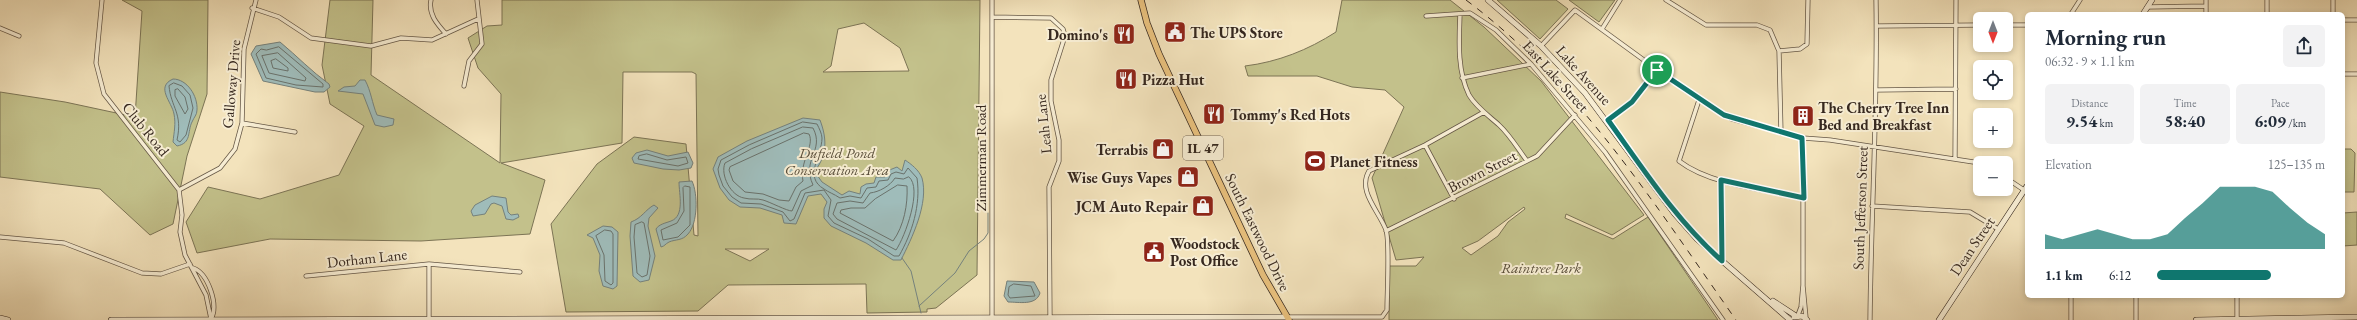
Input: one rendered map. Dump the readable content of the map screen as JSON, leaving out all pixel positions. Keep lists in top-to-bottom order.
{
  "streets": {
    "main road": ["IL 47", "South Eastwood Drive"],
    "street": [
      "Lake Avenue",
      "East Lake Street",
      "Galloway Drive",
      "Leah Lane",
      "Club Road",
      "Zimmerman Road",
      "Brown Street",
      "South Jefferson Street",
      "Dean Street",
      "Dorham Lane"
    ]
  },
  "crossings": [
    ["East Lake Street", "Brown Street"],
    ["Galloway Drive", "Club Road"],
    ["Leah Lane", "Zimmerman Road"]
  ],
  "parks": ["Dufield Pond Conservation Area", "Raintree Park"],
  "places": {
    "public building": ["The UPS Store", "Woodstock Post Office"],
    "restaurant": ["Domino's", "Pizza Hut", "Tommy's Red Hots"],
    "building": ["The Cherry Tree Inn Bed and Breakfast"],
    "shop": ["Terrabis", "Wise Guys Vapes", "JCM Auto Repair"],
    "sports": ["Planet Fitness"]
  },
  "north": "bottom",
  "page": {
    "map_buttons": ["+", "−"],
    "heading": ["Morning run", "06:32 · 9 × 1.1 km"],
    "stats": [
      ["Distance", "9.54 km"],
      ["Time", "58:40"],
      ["Pace", "6:09 /km"]
    ],
    "chart": ["Elevation", "125–135 m"],
    "list": [
      {
        "name": "1.1 km",
        "note": "6:12"
      }
    ]
  }
}
